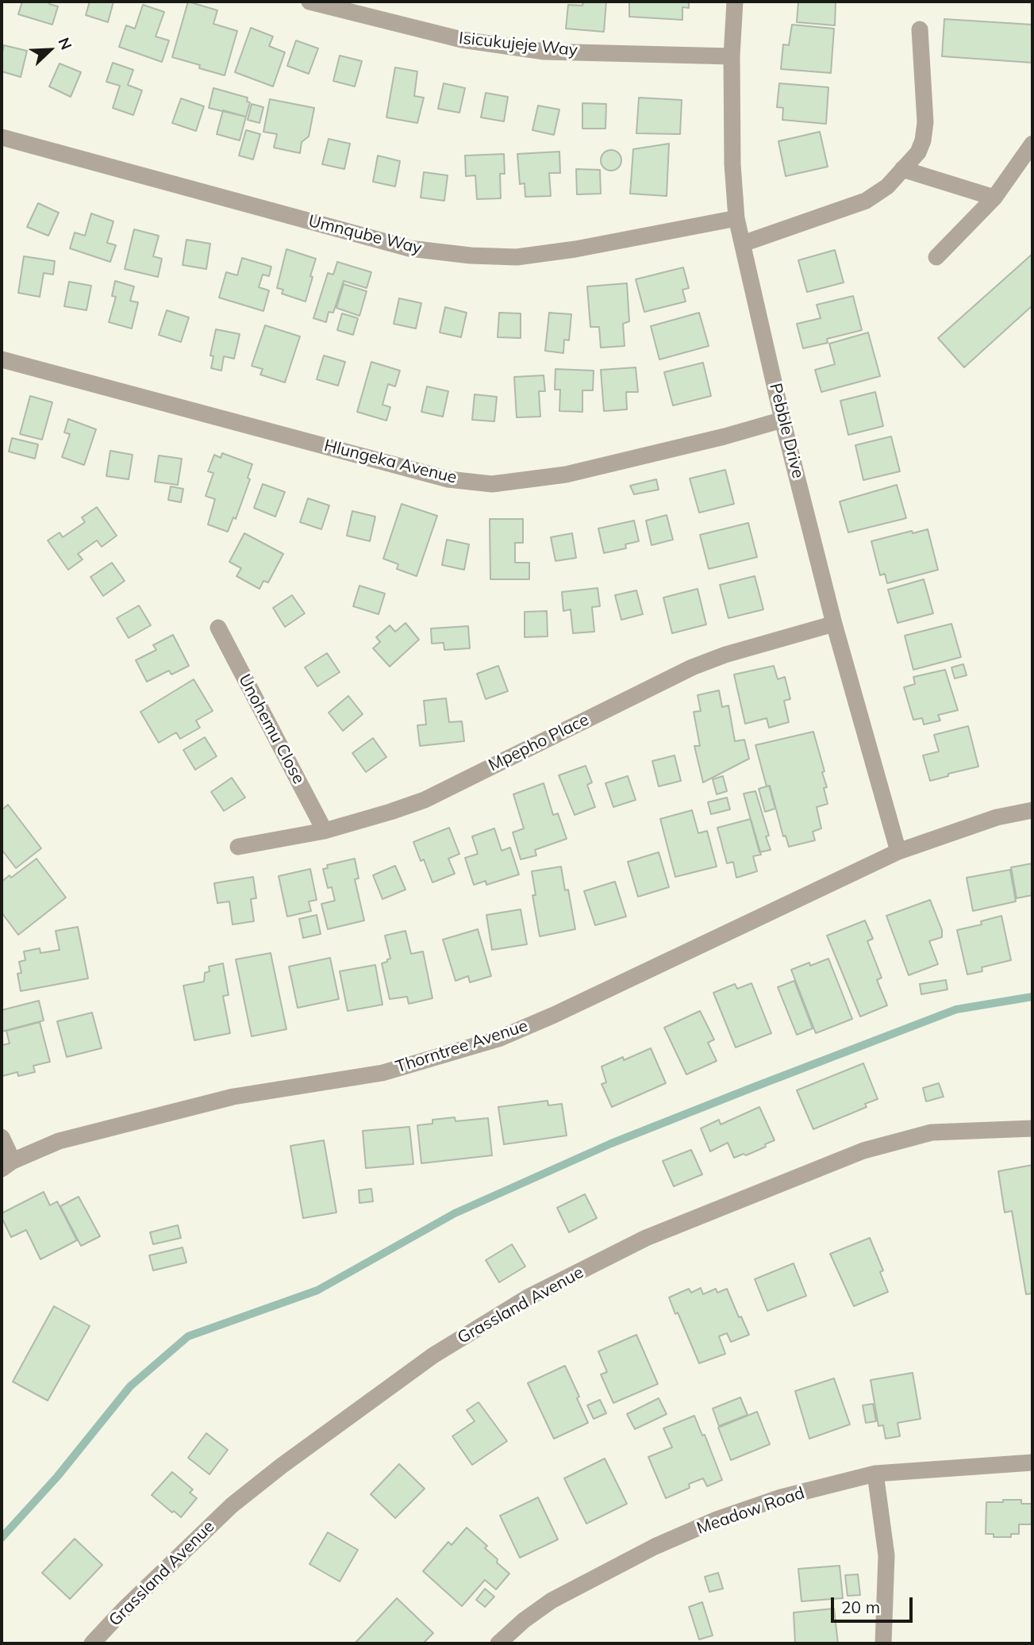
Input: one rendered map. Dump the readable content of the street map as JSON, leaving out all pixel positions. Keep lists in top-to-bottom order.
{
  "streets": {
    "street": [
      "Isicukujeje Way",
      "Umnqube Way",
      "Pebble Drive",
      "Hlungeka Avenue",
      "Unohemu Close",
      "Mpepho Place",
      "Thorntree Avenue",
      "Grassland Avenue",
      "Meadow Road"
    ]
  },
  "crossings": [
    ["Isicukujeje Way", "Pebble Drive"],
    ["Umnqube Way", "Pebble Drive"],
    ["Pebble Drive", "Hlungeka Avenue"],
    ["Pebble Drive", "Mpepho Place"],
    ["Pebble Drive", "Thorntree Avenue"],
    ["Unohemu Close", "Mpepho Place"]
  ],
  "scale_bar": "20 m",
  "north": "top right"
}
